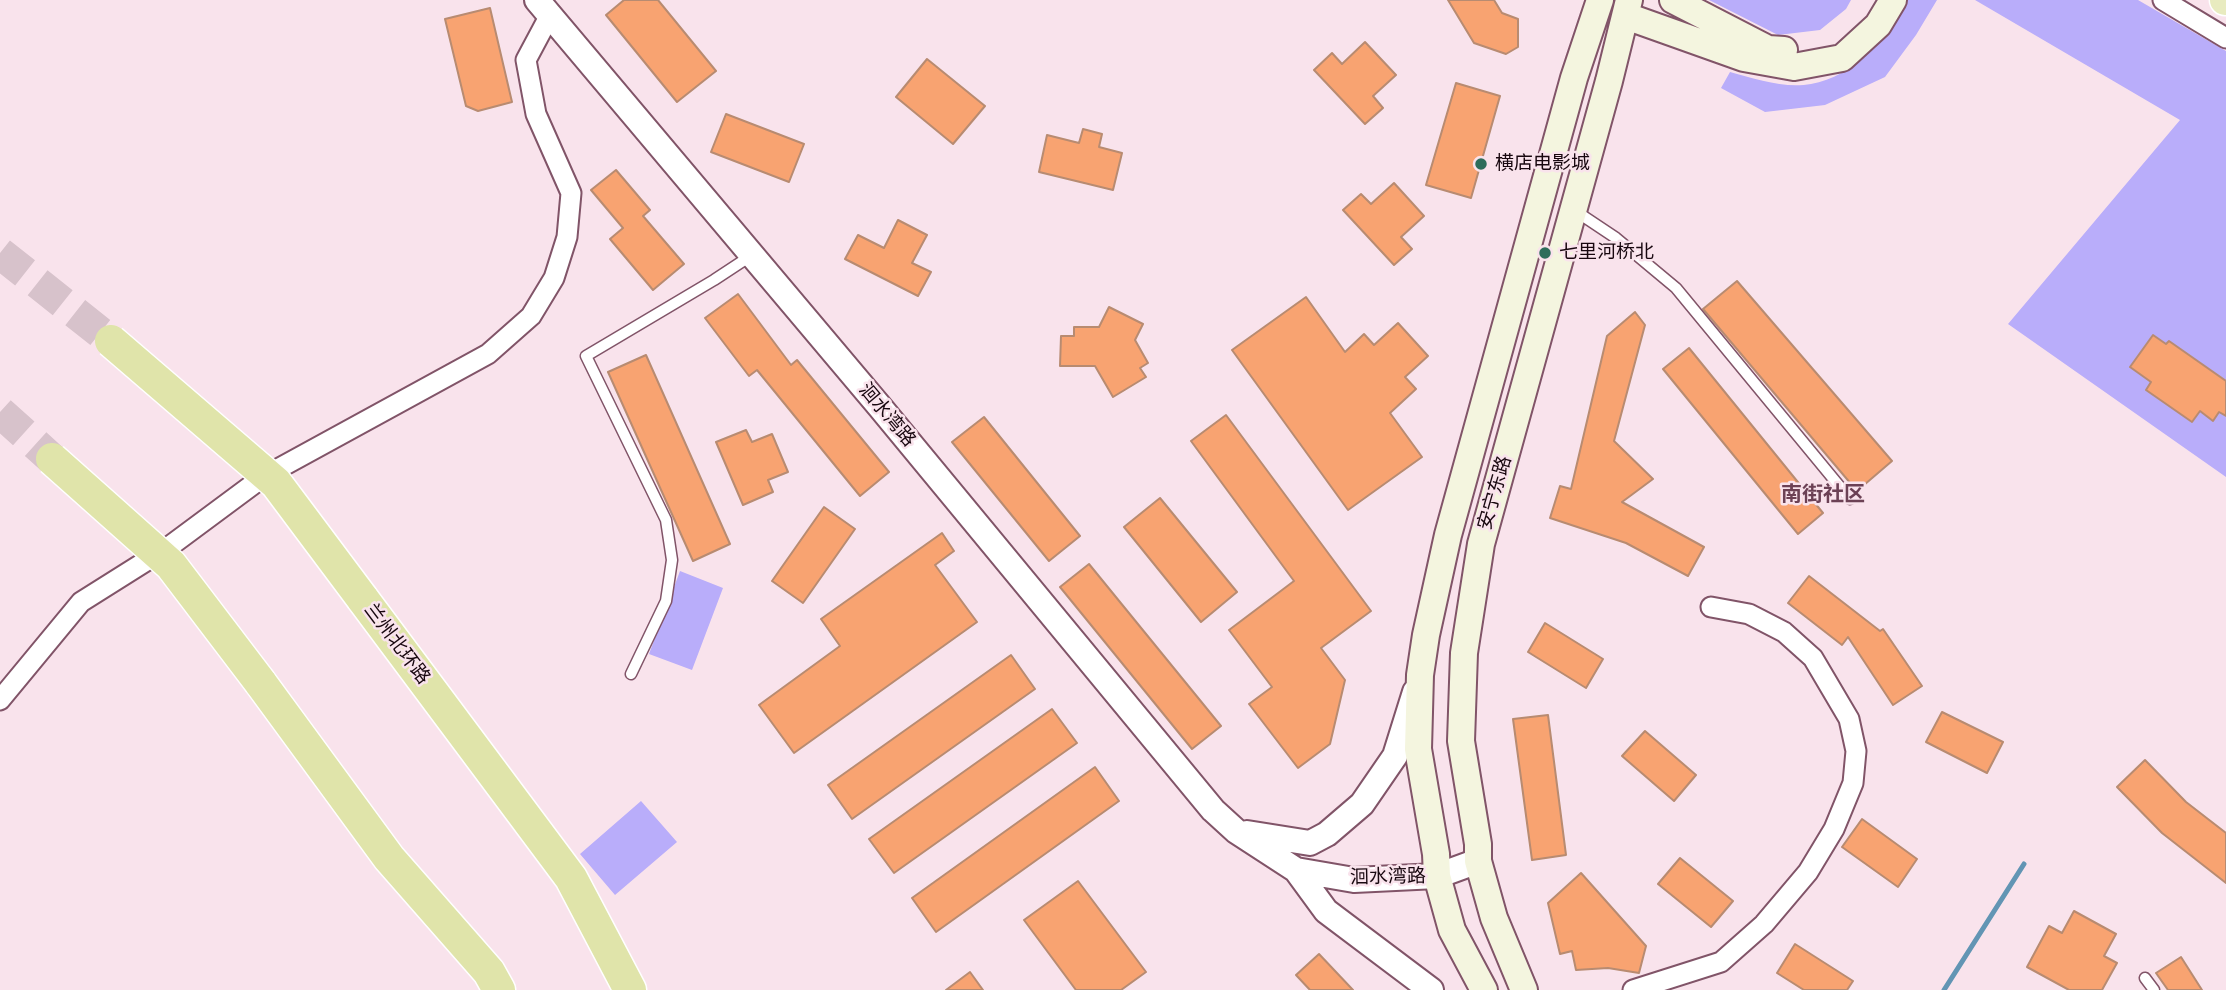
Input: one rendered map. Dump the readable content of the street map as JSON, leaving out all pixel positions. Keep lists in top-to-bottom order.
{
  "streets": {
    "highway": ["兰州北环路"],
    "main road": ["安宁东路"],
    "street": ["洄水湾路"]
  },
  "crossings": [
    ["洄水湾路", "安宁东路"]
  ],
  "districts": ["南街社区"],
  "places": ["横店电影城", "七里河桥北"]
}
